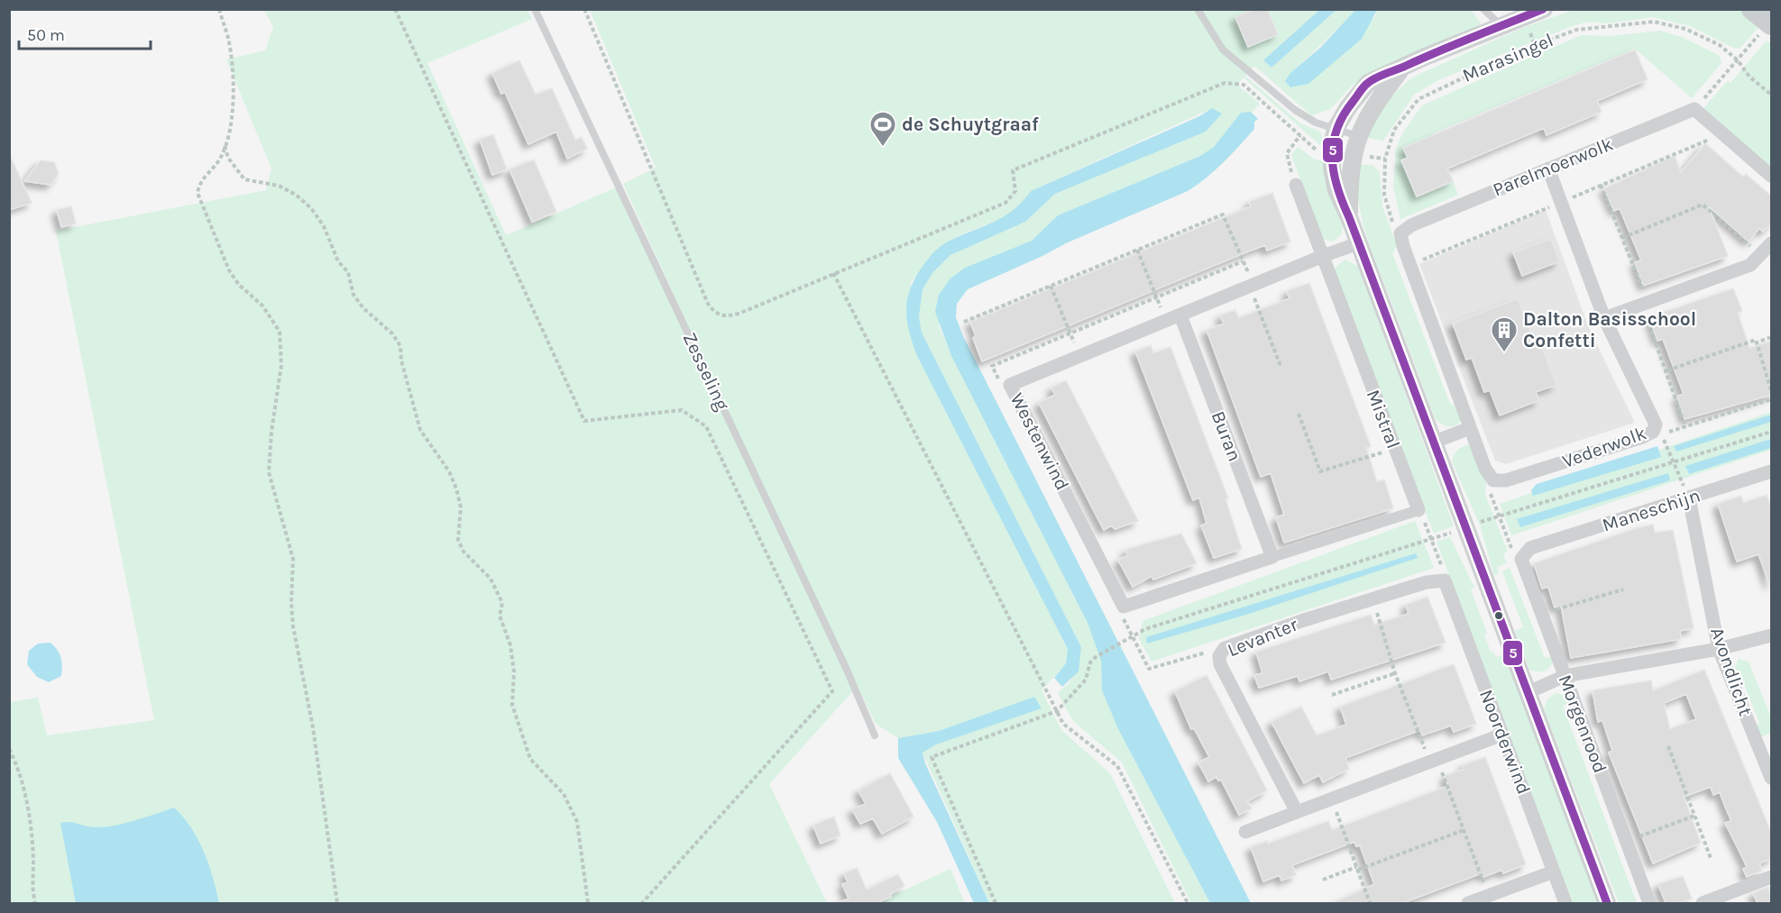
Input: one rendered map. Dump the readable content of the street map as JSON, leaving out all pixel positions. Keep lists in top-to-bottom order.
{
  "streets": {
    "street": [
      "Marasingel",
      "Parelmoerwolk",
      "Mistral",
      "Buran",
      "Westenwind",
      "Vederwolk",
      "Maneschijn",
      "Levanter",
      "Avondlicht",
      "Morgenrood",
      "Noorderwind"
    ],
    "lane": ["Zesseling"]
  },
  "crossings": [
    ["Marasingel", "Parelmoerwolk"],
    ["Marasingel", "Westenwind"],
    ["Parelmoerwolk", "Vederwolk"],
    ["Mistral", "Westenwind"],
    ["Buran", "Westenwind"],
    ["Maneschijn", "Avondlicht"],
    ["Maneschijn", "Morgenrood"],
    ["Levanter", "Noorderwind"]
  ],
  "places": {
    "sports": ["de Schuytgraaf"],
    "building": ["Dalton Basisschool Confetti"]
  },
  "lines": ["transit line 5"],
  "scale_bar": "50 m"
}
